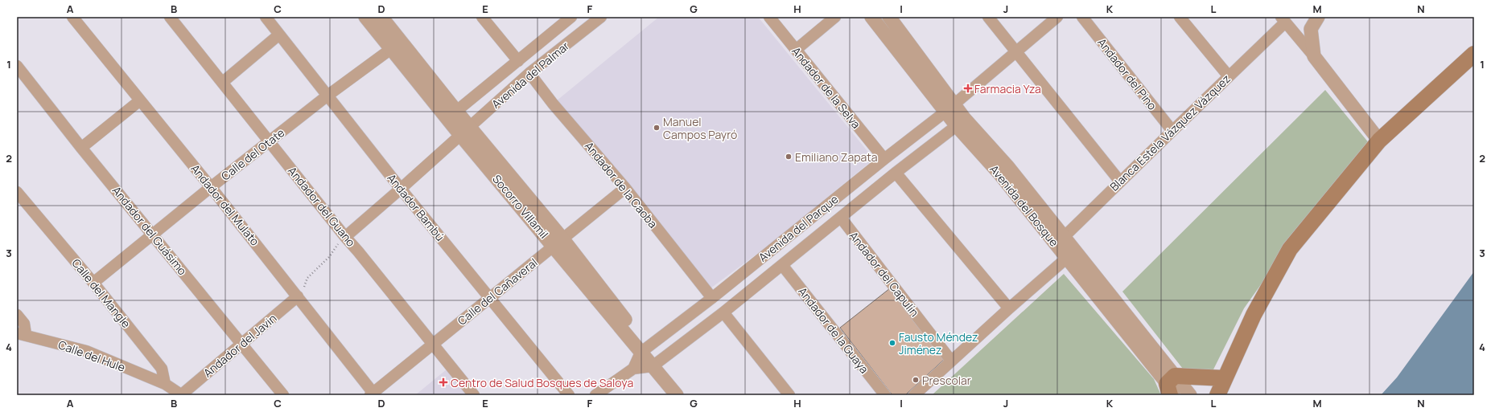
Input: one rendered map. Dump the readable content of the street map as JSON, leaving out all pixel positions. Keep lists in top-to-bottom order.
{
  "streets": {
    "street": [
      "Andador del Pino",
      "Avenida del Palmar",
      "Andador de la Selva",
      "Blanca Estela Vázquez Vázquez",
      "Calle del Otate",
      "Andador de la Caoba",
      "Andador del Mulato",
      "Avenida del Bosque",
      "Andador del Guano",
      "Socorro Villamil",
      "Andador Bambú",
      "Avenida del Parque",
      "Andador del Guásimo",
      "Andador del Capulín",
      "Calle del Cañaveral",
      "Calle del Mangle",
      "Andador de la Guaya",
      "Andador del Javin",
      "Calle del Hule"
    ]
  },
  "crossings": [
    ["Andador del Pino", "Blanca Estela Vázquez Vázquez"],
    ["Avenida del Palmar", "Andador de la Caoba"],
    ["Avenida del Palmar", "Andador del Guano"],
    ["Avenida del Palmar", "Socorro Villamil"],
    ["Avenida del Palmar", "Andador Bambú"],
    ["Andador de la Selva", "Avenida del Parque"],
    ["Blanca Estela Vázquez Vázquez", "Avenida del Bosque"],
    ["Calle del Otate", "Andador del Mulato"],
    ["Calle del Otate", "Andador del Guano"],
    ["Calle del Otate", "Socorro Villamil"],
    ["Calle del Otate", "Andador Bambú"],
    ["Calle del Otate", "Andador del Guásimo"],
    ["Calle del Otate", "Calle del Mangle"],
    ["Andador de la Caoba", "Avenida del Parque"],
    ["Andador de la Caoba", "Calle del Cañaveral"],
    ["Andador del Mulato", "Calle del Cañaveral"],
    ["Andador del Mulato", "Andador del Javin"],
    ["Avenida del Bosque", "Avenida del Parque"],
    ["Andador del Guano", "Calle del Cañaveral"],
    ["Socorro Villamil", "Avenida del Parque"],
    ["Socorro Villamil", "Calle del Cañaveral"],
    ["Andador Bambú", "Calle del Cañaveral"],
    ["Avenida del Parque", "Andador del Capulín"],
    ["Avenida del Parque", "Andador de la Guaya"],
    ["Andador del Guásimo", "Andador del Javin"],
    ["Calle del Mangle", "Calle del Hule"]
  ],
  "places": {
    "health": ["Farmacia Yza", "Centro de Salud Bosques de Saloya"],
    "other": [
      "Manuel Campos Payró",
      "Emiliano Zapata",
      "Fausto Méndez Jiménez",
      "Prescolar"
    ]
  },
  "grid": {
    "columns": [
      "A",
      "B",
      "C",
      "D",
      "E",
      "F",
      "G",
      "H",
      "I",
      "J",
      "K",
      "L",
      "M",
      "N"
    ],
    "rows": [
      "1",
      "2",
      "3",
      "4"
    ]
  }
}
